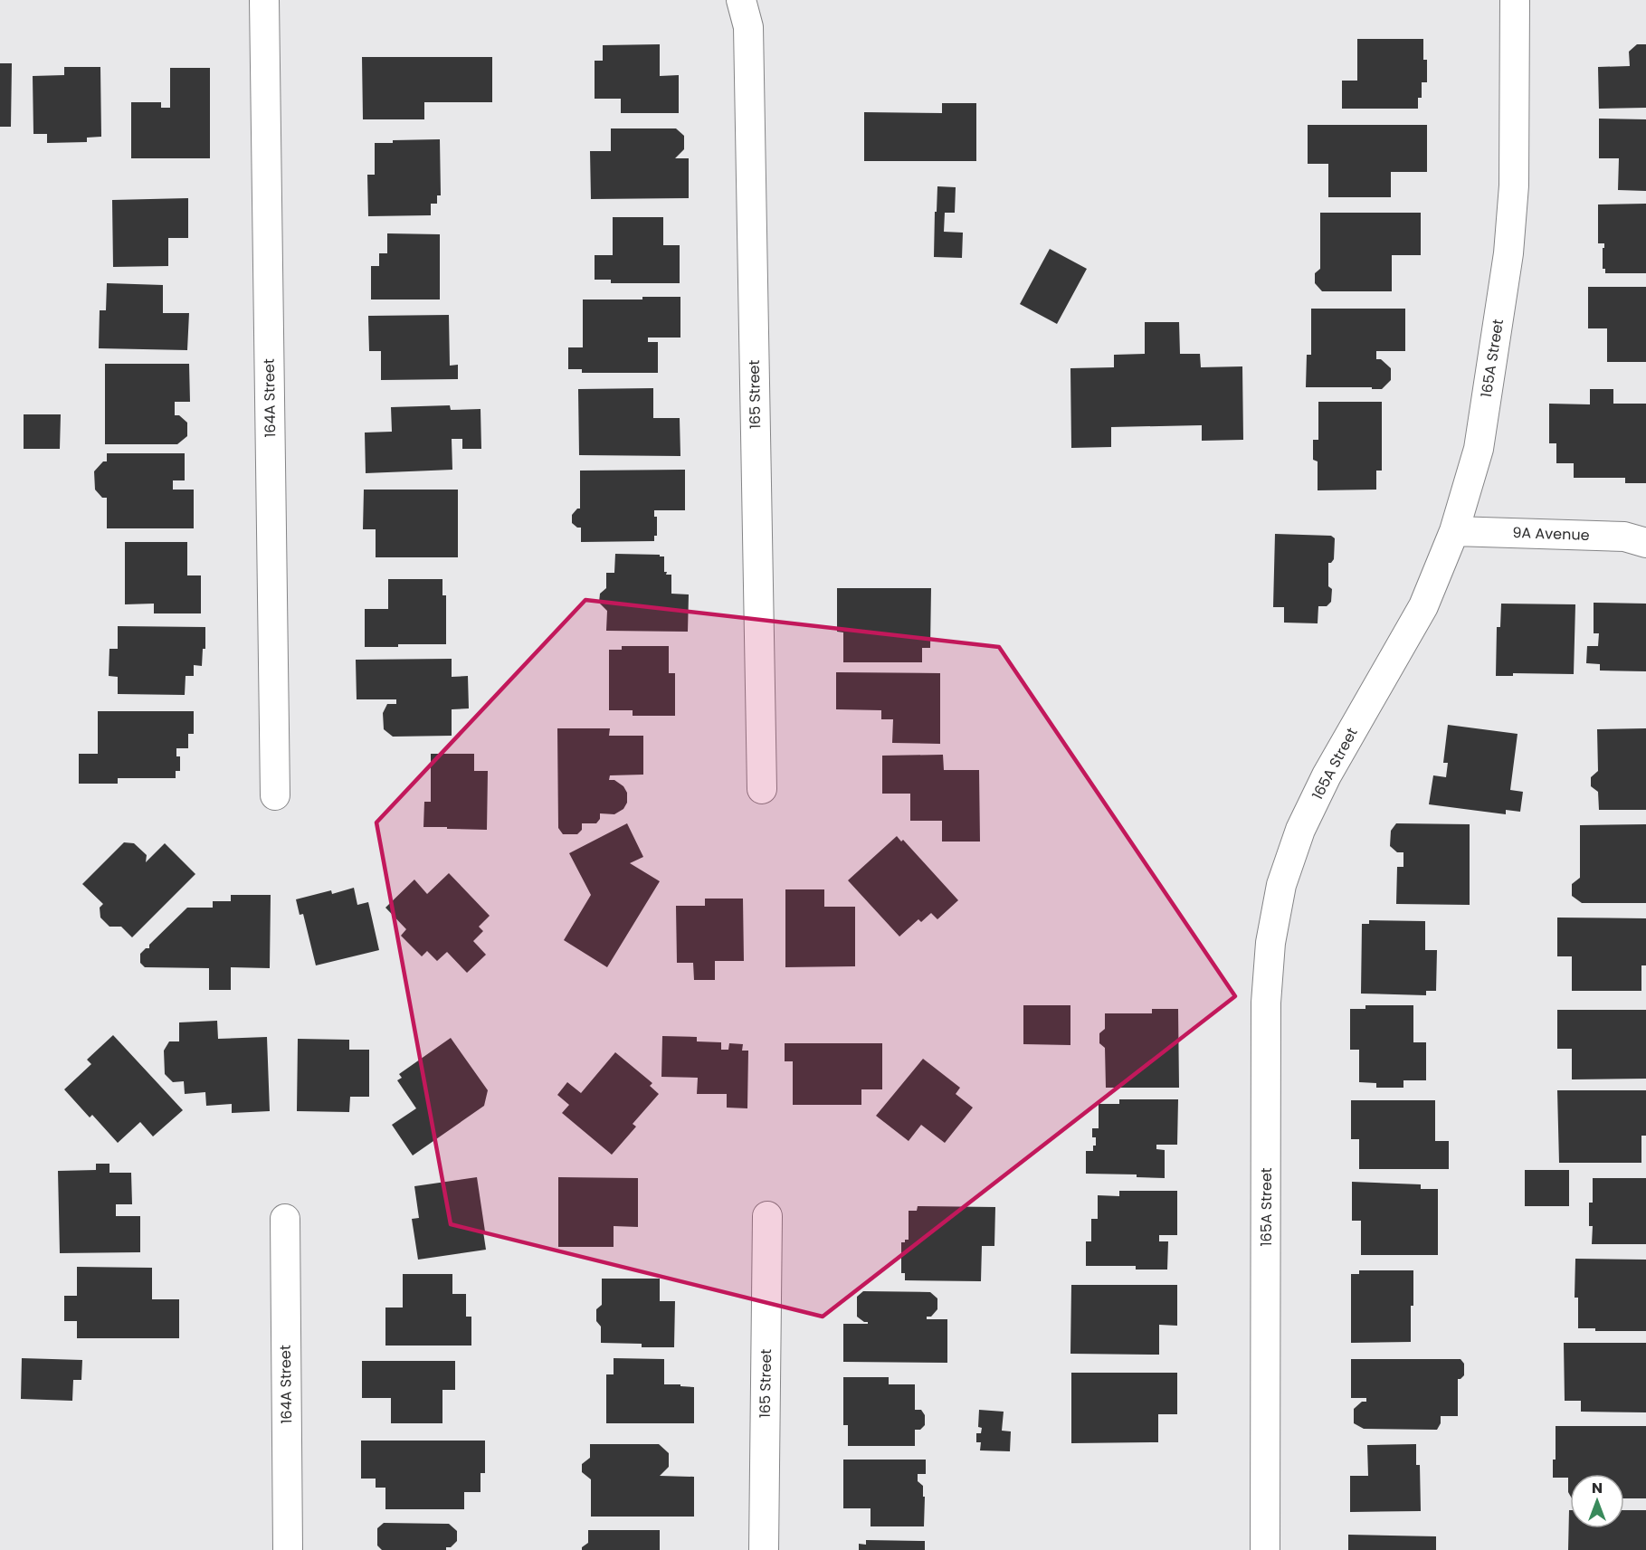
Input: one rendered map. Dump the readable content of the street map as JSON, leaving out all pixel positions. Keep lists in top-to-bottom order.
{
  "streets": {
    "street": [
      "165A Street",
      "165 Street",
      "164A Street",
      "9A Avenue"
    ]
  },
  "crossings": [
    ["165A Street", "9A Avenue"]
  ],
  "north": "top"
}
